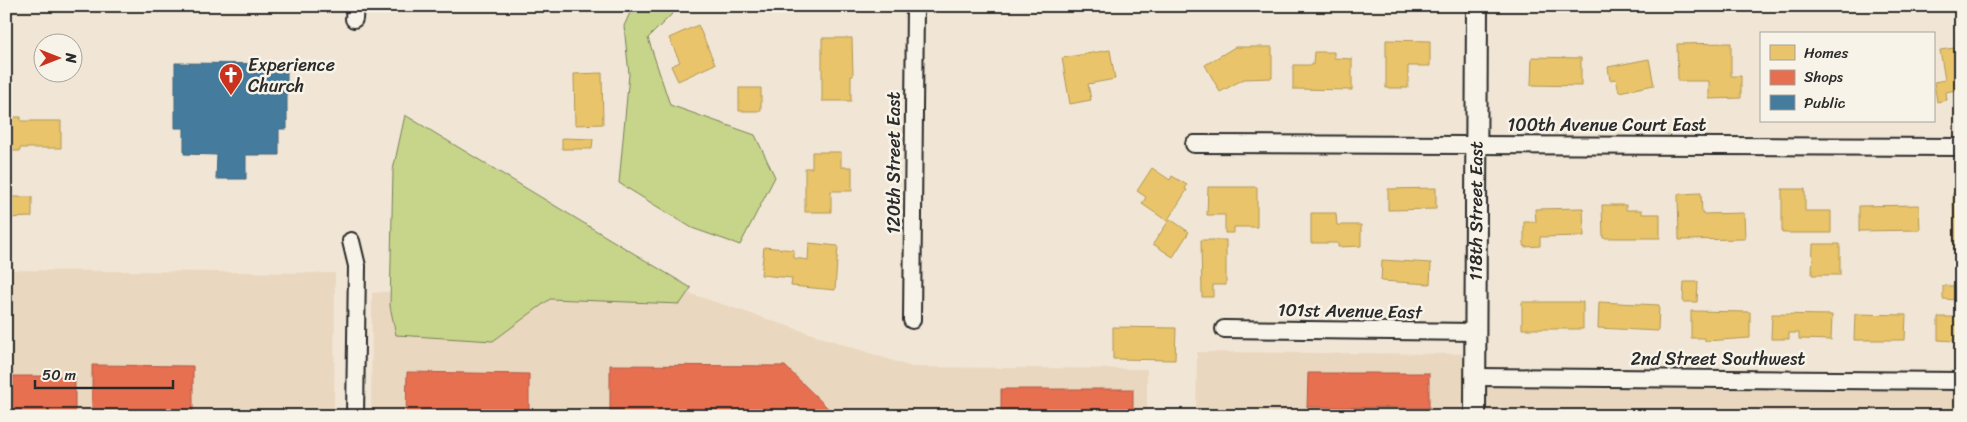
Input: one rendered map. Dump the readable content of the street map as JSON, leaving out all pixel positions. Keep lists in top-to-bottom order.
{
  "streets": {
    "street": [
      "100th Avenue Court East",
      "120th Street East",
      "118th Street East",
      "101st Avenue East",
      "2nd Street Southwest"
    ]
  },
  "crossings": [
    ["100th Avenue Court East", "118th Street East"],
    ["118th Street East", "101st Avenue East"],
    ["118th Street East", "2nd Street Southwest"]
  ],
  "places": {
    "church": ["Experience Church"]
  },
  "legend": ["Homes", "Shops", "Public"],
  "scale_bar": "50 m",
  "north": "right"
}
